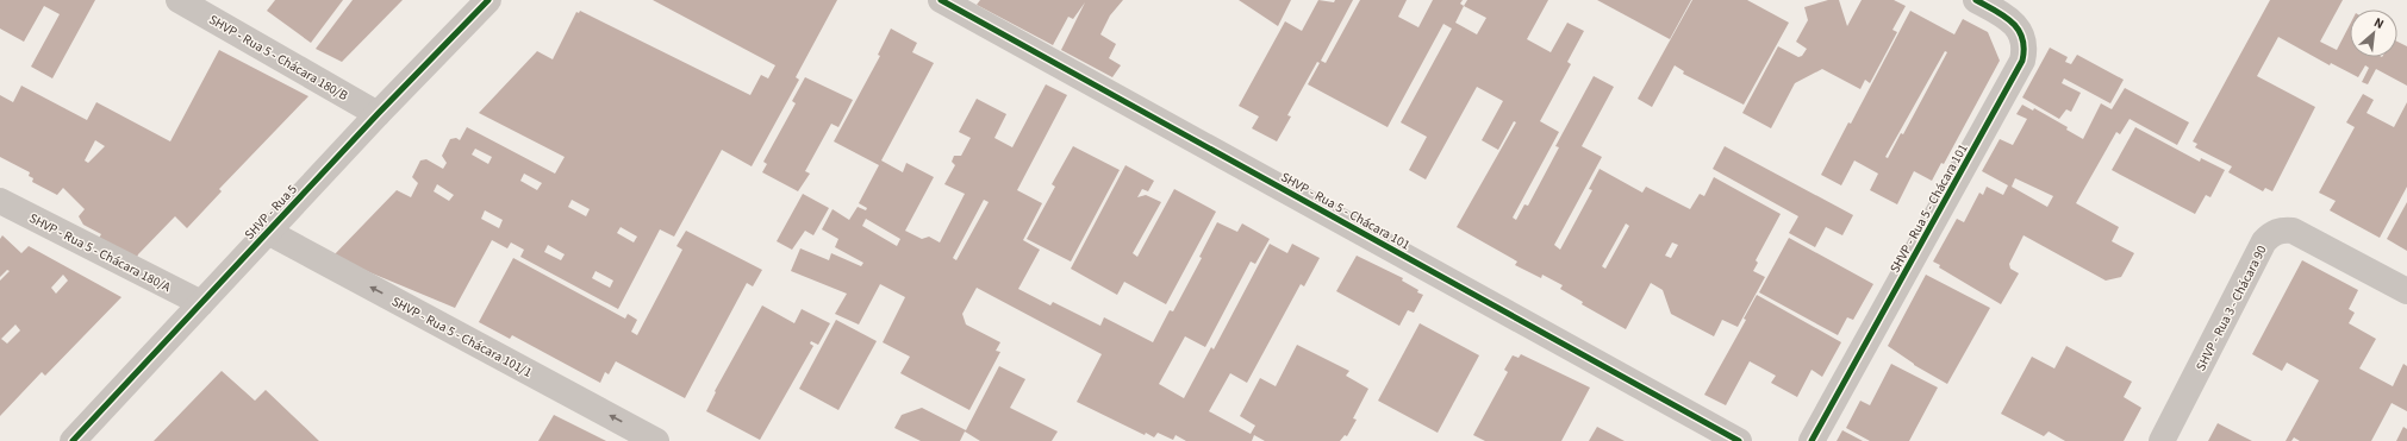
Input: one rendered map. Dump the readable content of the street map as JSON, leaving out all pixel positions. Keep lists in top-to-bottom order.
{
  "streets": {
    "street": [
      "SHVP - Rua 5 - Chácara 180/B",
      "SHVP - Rua 5 - Chácara 101",
      "SHVP - Rua 5",
      "SHVP - Rua 5 - Chácara 180/A",
      "SHVP - Rua 3 - Chácara 90",
      "SHVP - Rua 5 - Chácara 101/1"
    ]
  },
  "crossings": [
    ["SHVP - Rua 5 - Chácara 180/B", "SHVP - Rua 5"],
    ["SHVP - Rua 5", "SHVP - Rua 5 - Chácara 180/A"],
    ["SHVP - Rua 5", "SHVP - Rua 5 - Chácara 101/1"]
  ],
  "one_way": ["SHVP - Rua 5 - Chácara 101/1"],
  "north": "top right"
}
